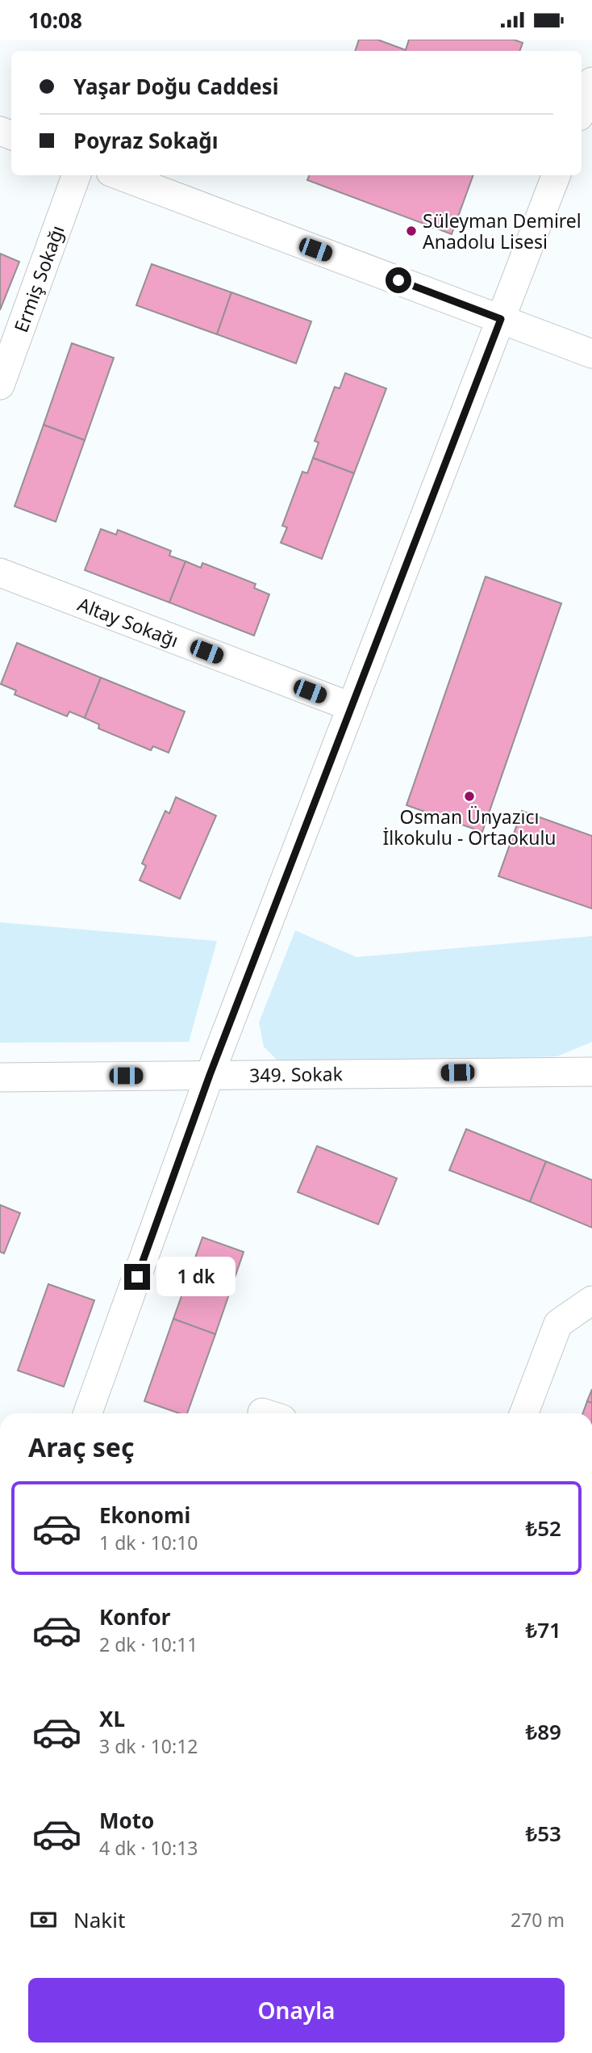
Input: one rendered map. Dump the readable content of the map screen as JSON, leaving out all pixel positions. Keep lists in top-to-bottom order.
{
  "streets": {
    "street": ["Ermiş Sokağı", "Altay Sokağı", "349. Sokak"]
  },
  "places": ["Süleyman Demirel Anadolu Lisesi", "Osman Ünyazıcı İlkokulu - Ortaokulu"],
  "page": {
    "status": "10:08",
    "banner": ["Yaşar Doğu Caddesi", "Poyraz Sokağı"],
    "bubble": "1 dk",
    "heading": "Araç seç",
    "list": [
      {
        "name": "Ekonomi",
        "note": "1 dk · 10:10",
        "value": "₺52"
      },
      {
        "name": "Konfor",
        "note": "2 dk · 10:11",
        "value": "₺71"
      },
      {
        "name": "XL",
        "note": "3 dk · 10:12",
        "value": "₺89"
      },
      {
        "name": "Moto",
        "note": "4 dk · 10:13",
        "value": "₺53"
      }
    ],
    "pay": ["Nakit", "270 m"],
    "buttons": "Onayla"
  }
}
